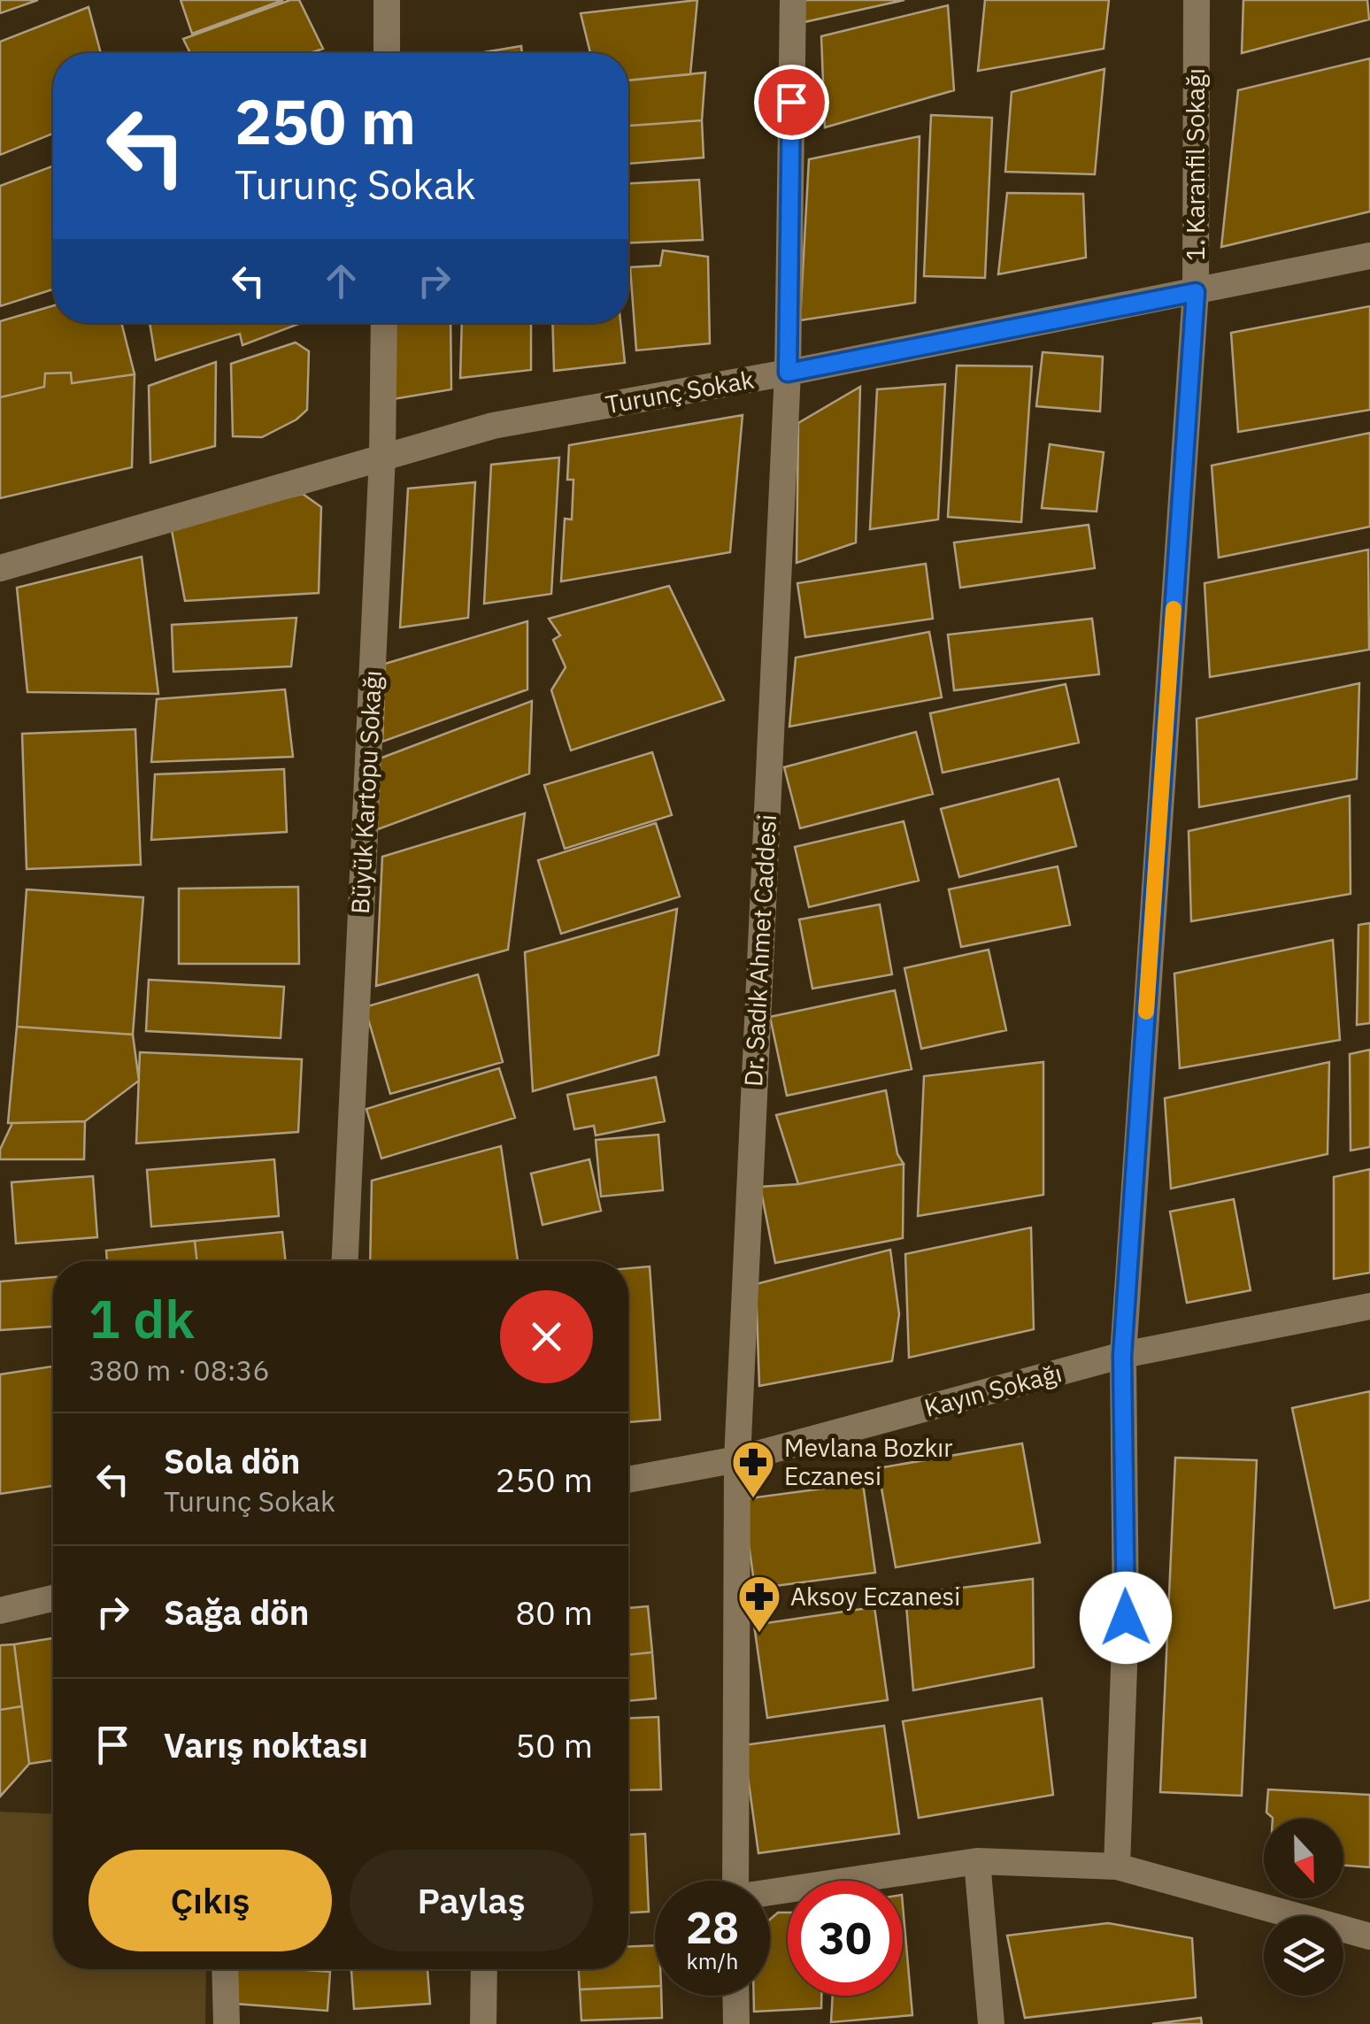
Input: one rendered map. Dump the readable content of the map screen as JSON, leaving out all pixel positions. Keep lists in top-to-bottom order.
{
  "streets": {
    "street": [
      "1. Karanfil Sokağı",
      "Turunç Sokak",
      "Büyük Kartopu Sokağı",
      "Dr. Sadık Ahmet Caddesi",
      "Kayın Sokağı"
    ]
  },
  "crossings": [
    ["1. Karanfil Sokağı", "Turunç Sokak"],
    ["1. Karanfil Sokağı", "Kayın Sokağı"],
    ["Turunç Sokak", "Büyük Kartopu Sokağı"],
    ["Turunç Sokak", "Dr. Sadık Ahmet Caddesi"],
    ["Dr. Sadık Ahmet Caddesi", "Kayın Sokağı"]
  ],
  "places": {
    "pharmacy": ["Mevlana Bozkır Eczanesi", "Aksoy Eczanesi"]
  },
  "north": "bottom",
  "page": {
    "turn": ["250 m", "Turunç Sokak"],
    "heading": ["1 dk", "380 m · 08:36"],
    "list": [
      {
        "name": "Sola dön",
        "note": "Turunç Sokak",
        "value": "250 m"
      },
      {
        "name": "Sağa dön",
        "value": "80 m"
      },
      {
        "name": "Varış noktası",
        "value": "50 m"
      }
    ],
    "buttons": ["Çıkış", "Paylaş"],
    "speed": "28 km/h",
    "limit": "30"
  }
}
